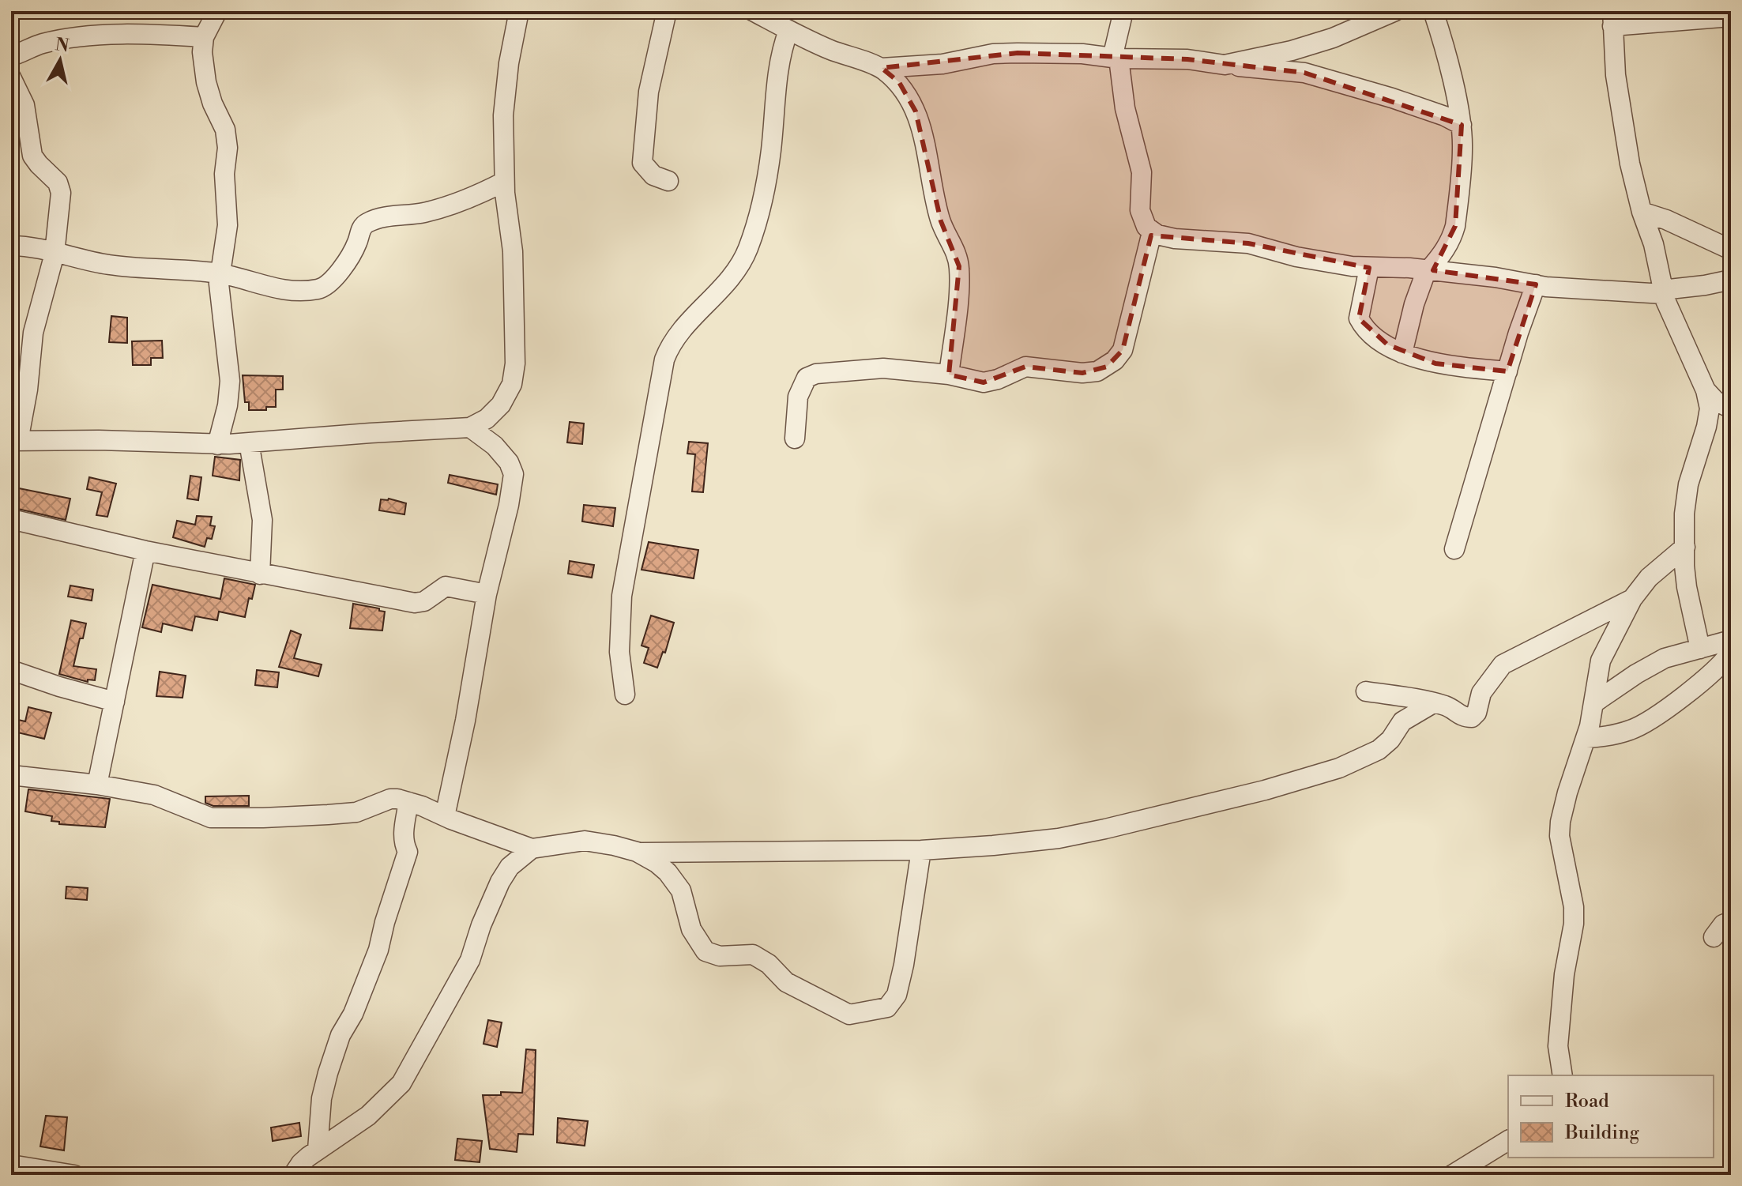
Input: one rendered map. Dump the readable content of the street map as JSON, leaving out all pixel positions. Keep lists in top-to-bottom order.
{
  "legend": ["Road", "Building"],
  "north": "top"
}
